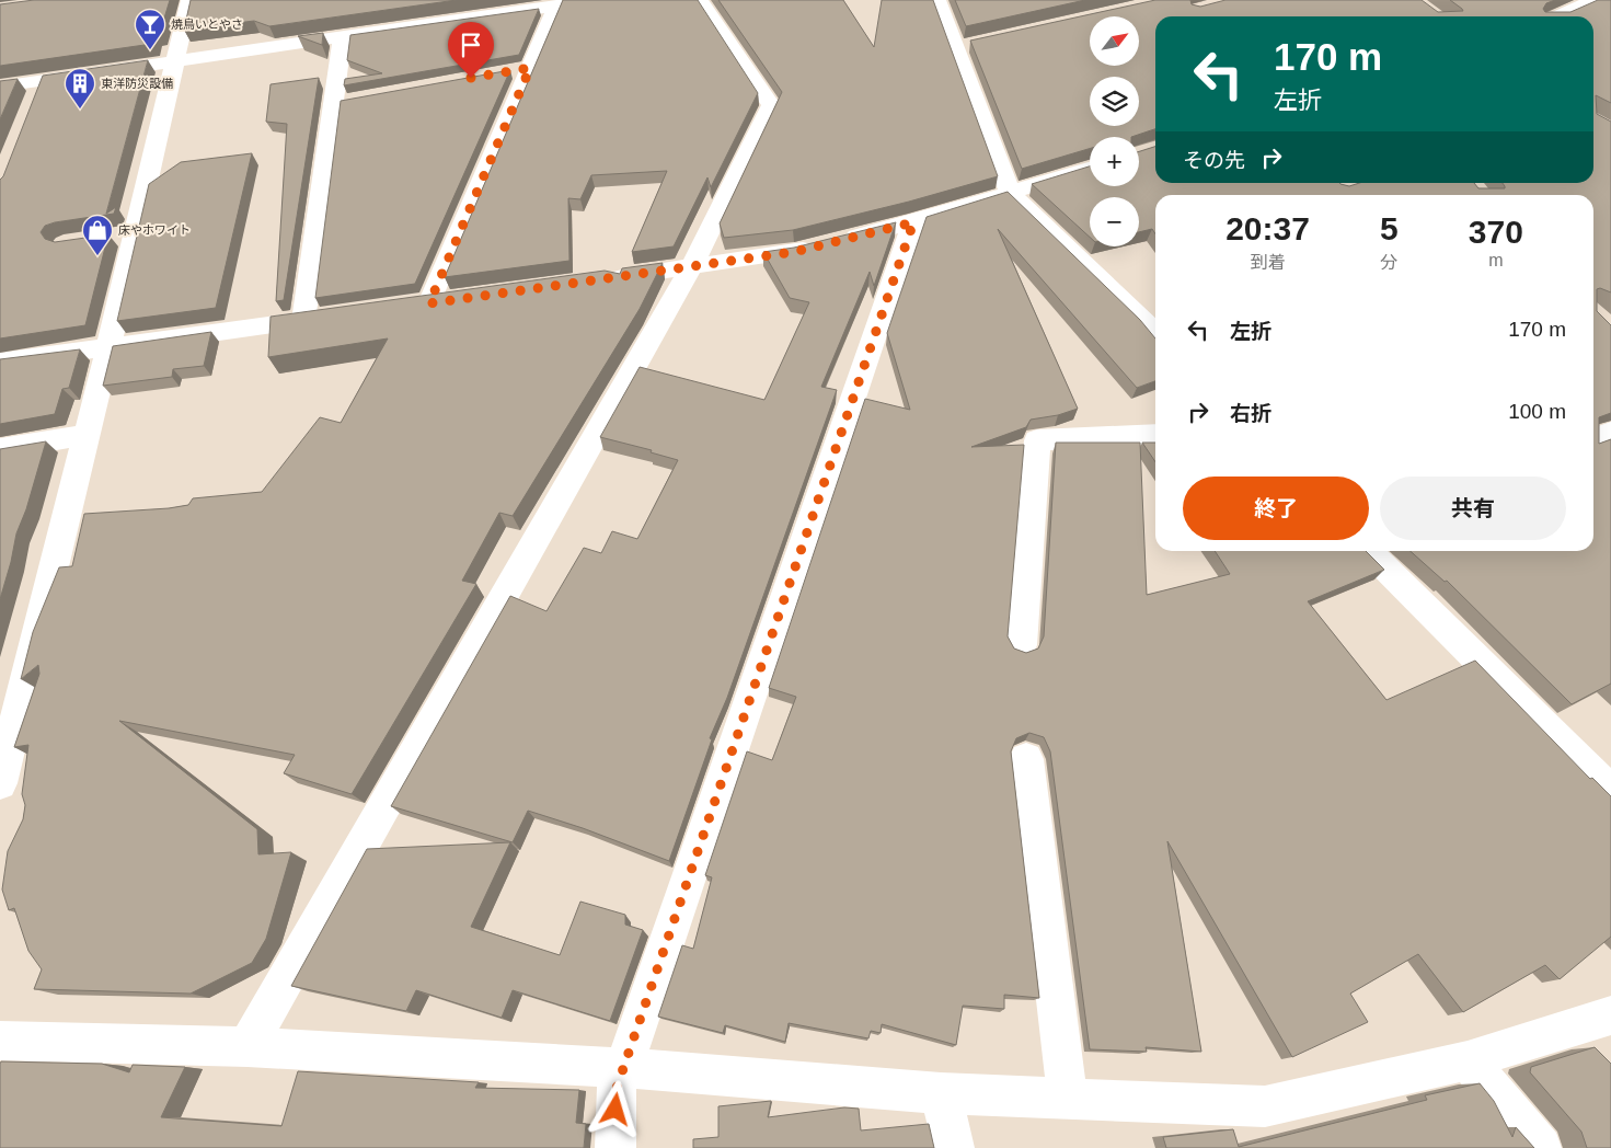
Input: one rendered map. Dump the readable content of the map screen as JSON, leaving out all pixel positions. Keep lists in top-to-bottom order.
{
  "places": {
    "bar": ["焼鳥いとやさ"],
    "building": ["東洋防災設備"],
    "shop": ["床やホワイト"]
  },
  "north": "top right",
  "page": {
    "map_buttons": ["+", "−"],
    "turn": ["170 m", "左折"],
    "then": "その先",
    "eta": [
      "20:37",
      "到着",
      "5",
      "分",
      "370",
      "m"
    ],
    "list": [
      {
        "name": "左折",
        "value": "170 m"
      },
      {
        "name": "右折",
        "value": "100 m"
      }
    ],
    "buttons": ["終了", "共有"]
  }
}
